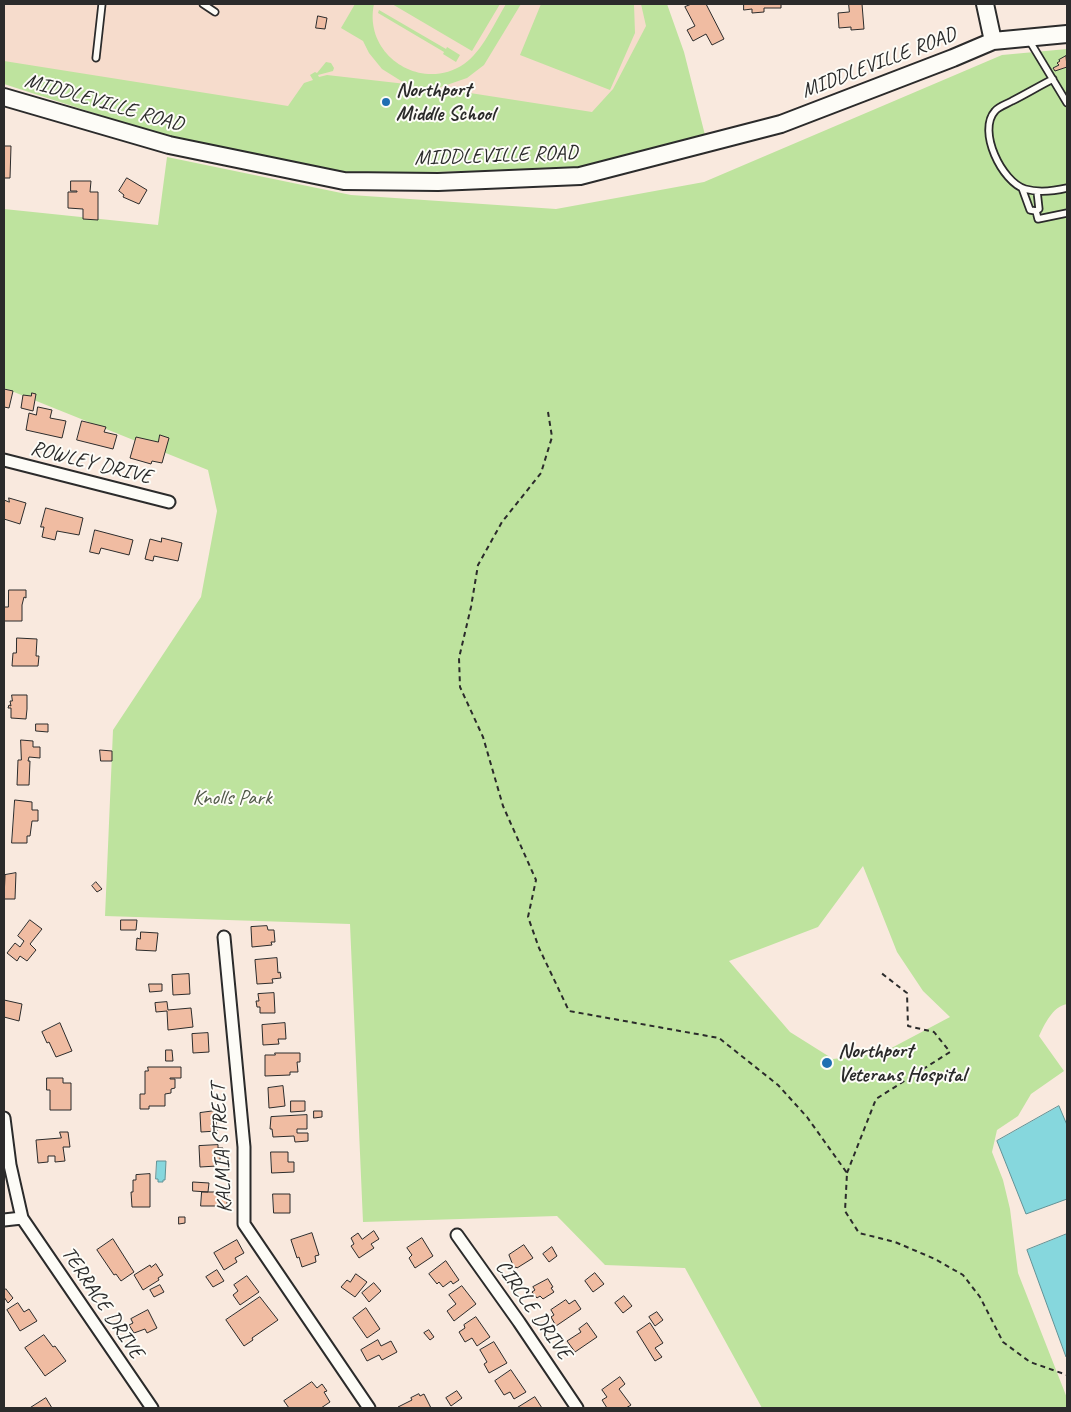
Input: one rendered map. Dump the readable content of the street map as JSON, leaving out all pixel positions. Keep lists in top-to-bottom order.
{
  "streets": {
    "street": [
      "MIDDLEVILLE ROAD",
      "ROWLEY DRIVE",
      "KALMIA STREET",
      "TERRACE DRIVE",
      "CIRCLE DRIVE"
    ]
  },
  "parks": ["Knolls Park"],
  "places": ["Northport Middle School", "Northport Veterans Hospital"]
}
